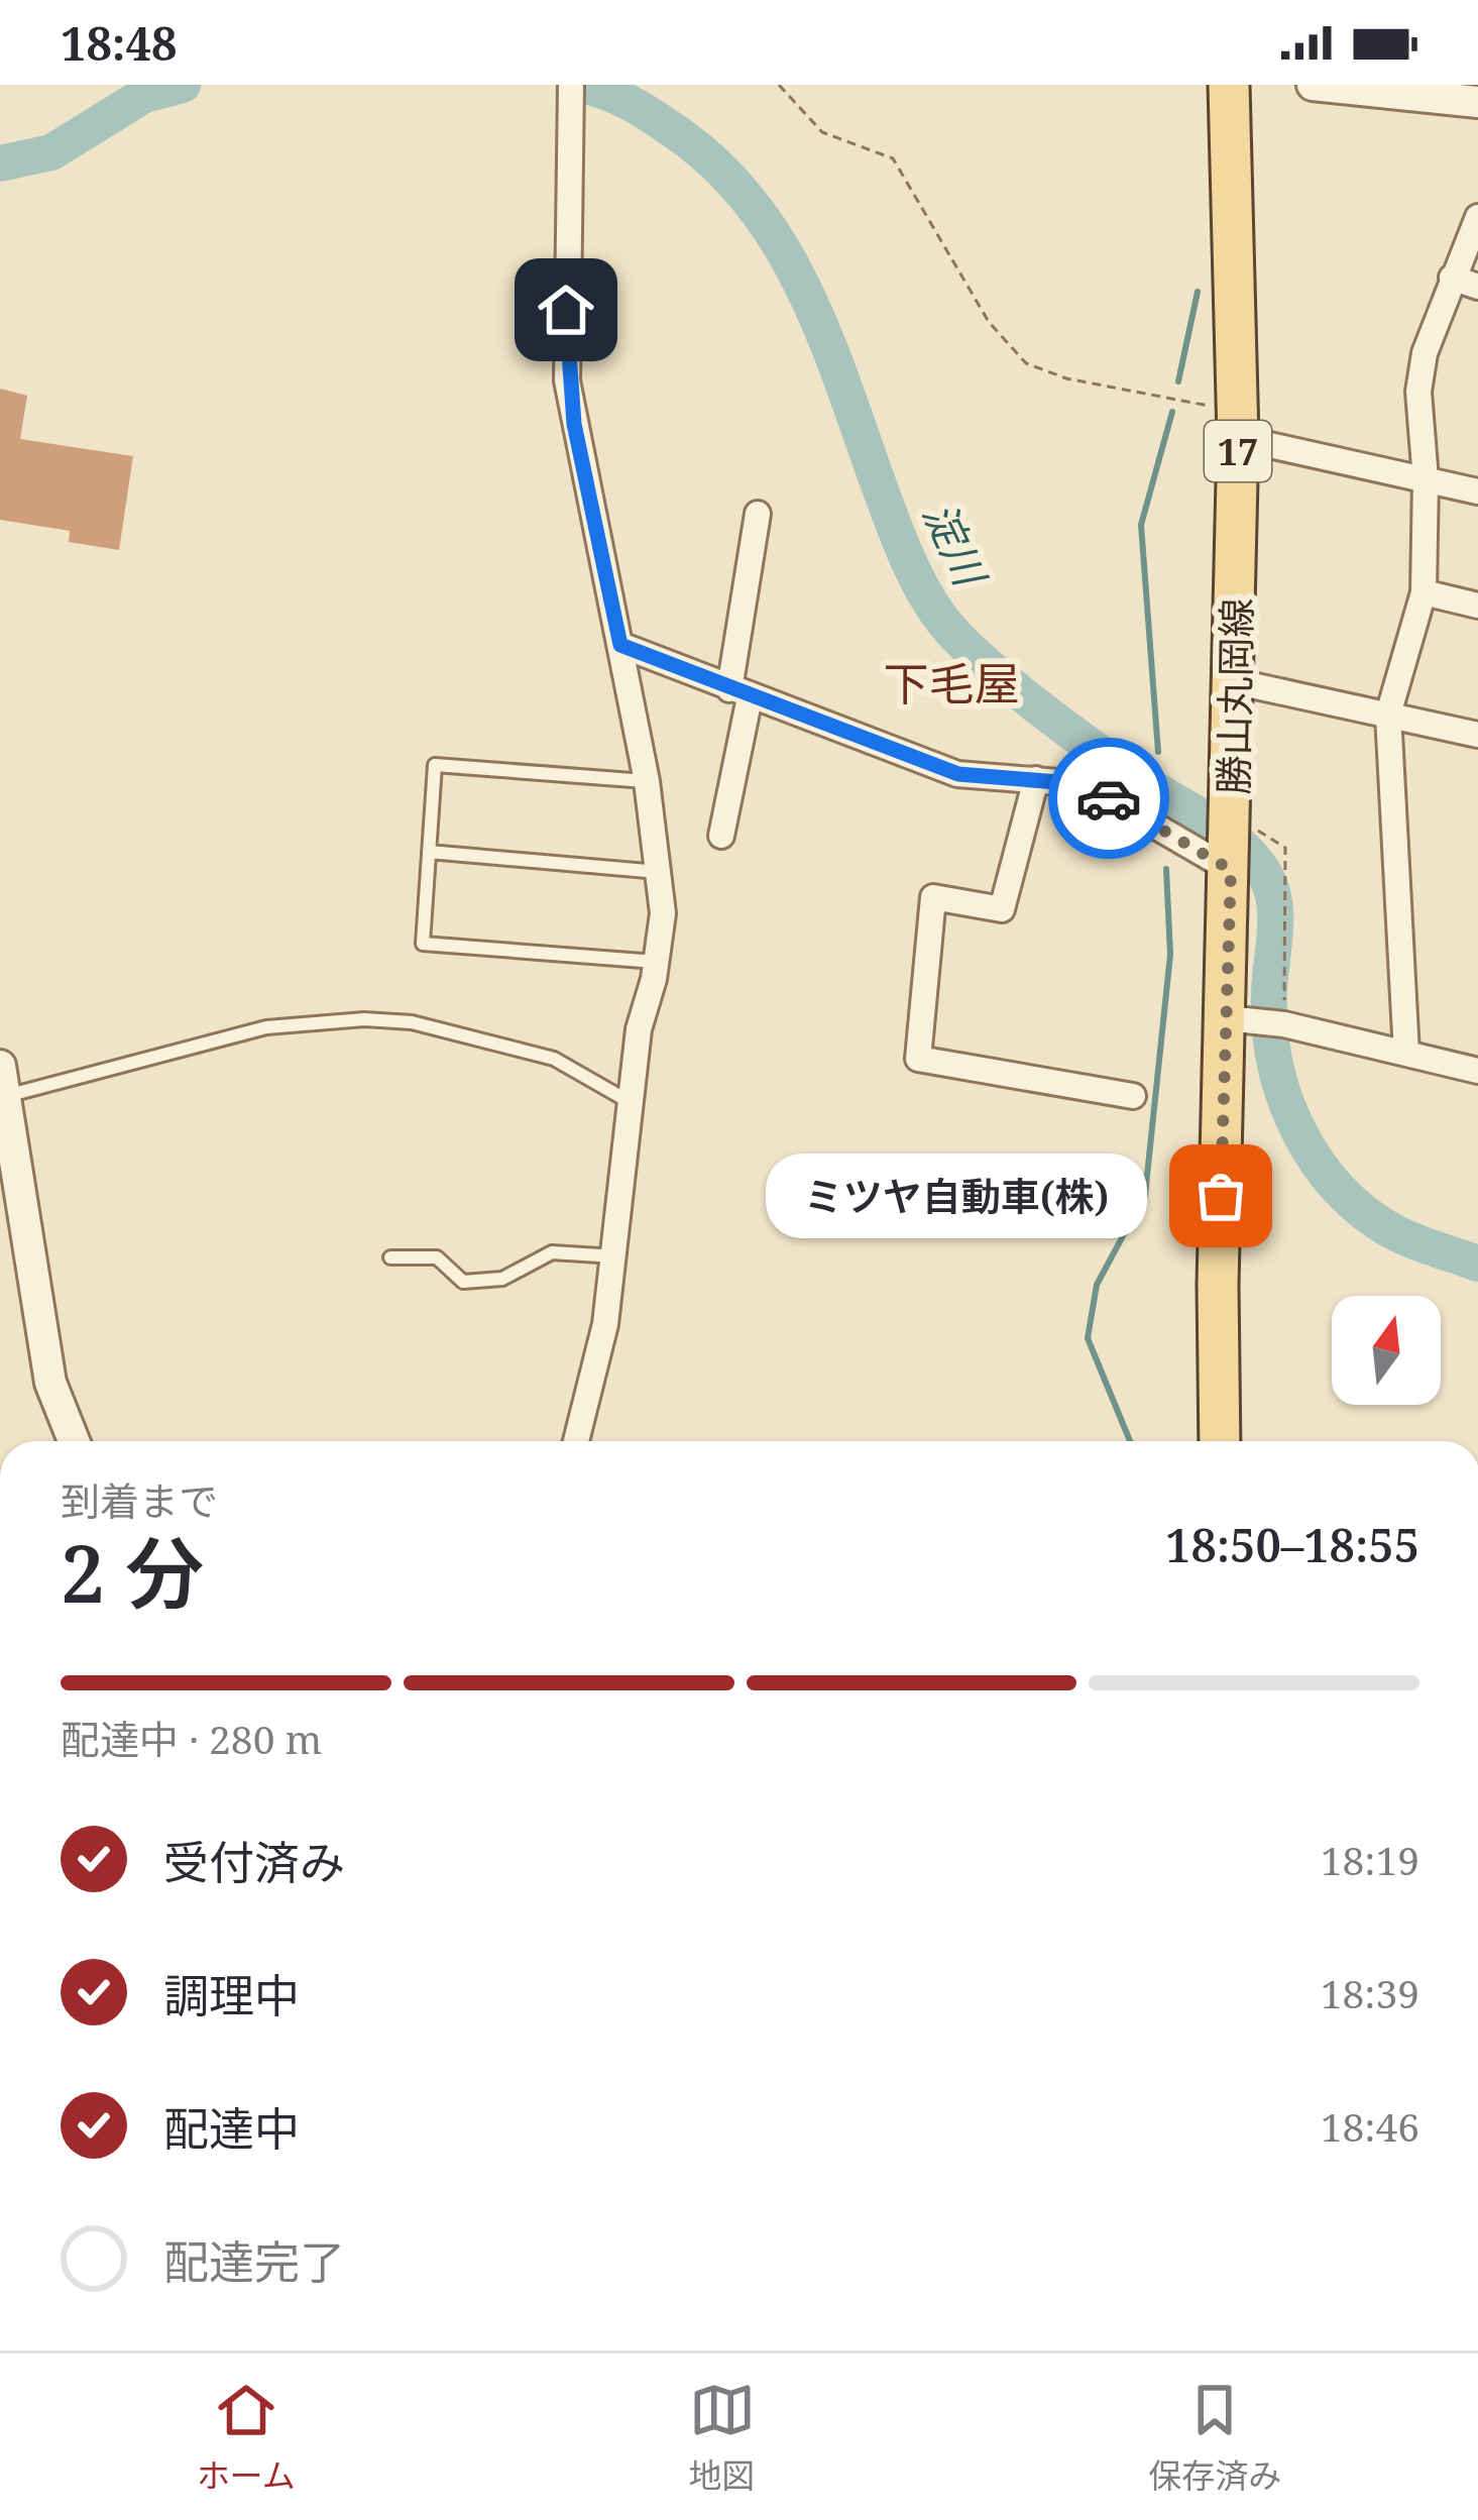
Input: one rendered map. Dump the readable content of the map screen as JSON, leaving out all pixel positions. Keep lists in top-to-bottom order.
{
  "streets": {
    "main road": ["17", "勝山丸岡線"]
  },
  "districts": ["下毛屋"],
  "water": ["淀川"],
  "places": ["ミツヤ自動車(株)"],
  "north": "top",
  "page": {
    "status": "18:48",
    "bubble": "ミツヤ自動車(株)",
    "heading": ["2 分", "到着まで", "18:50–18:55"],
    "bar": "配達中 · 280 m",
    "list": [
      ["受付済み", "18:19"],
      ["調理中", "18:39"],
      ["配達中", "18:46"],
      "配達完了"
    ],
    "tabs": ["ホーム", "地図", "保存済み"]
  }
}
